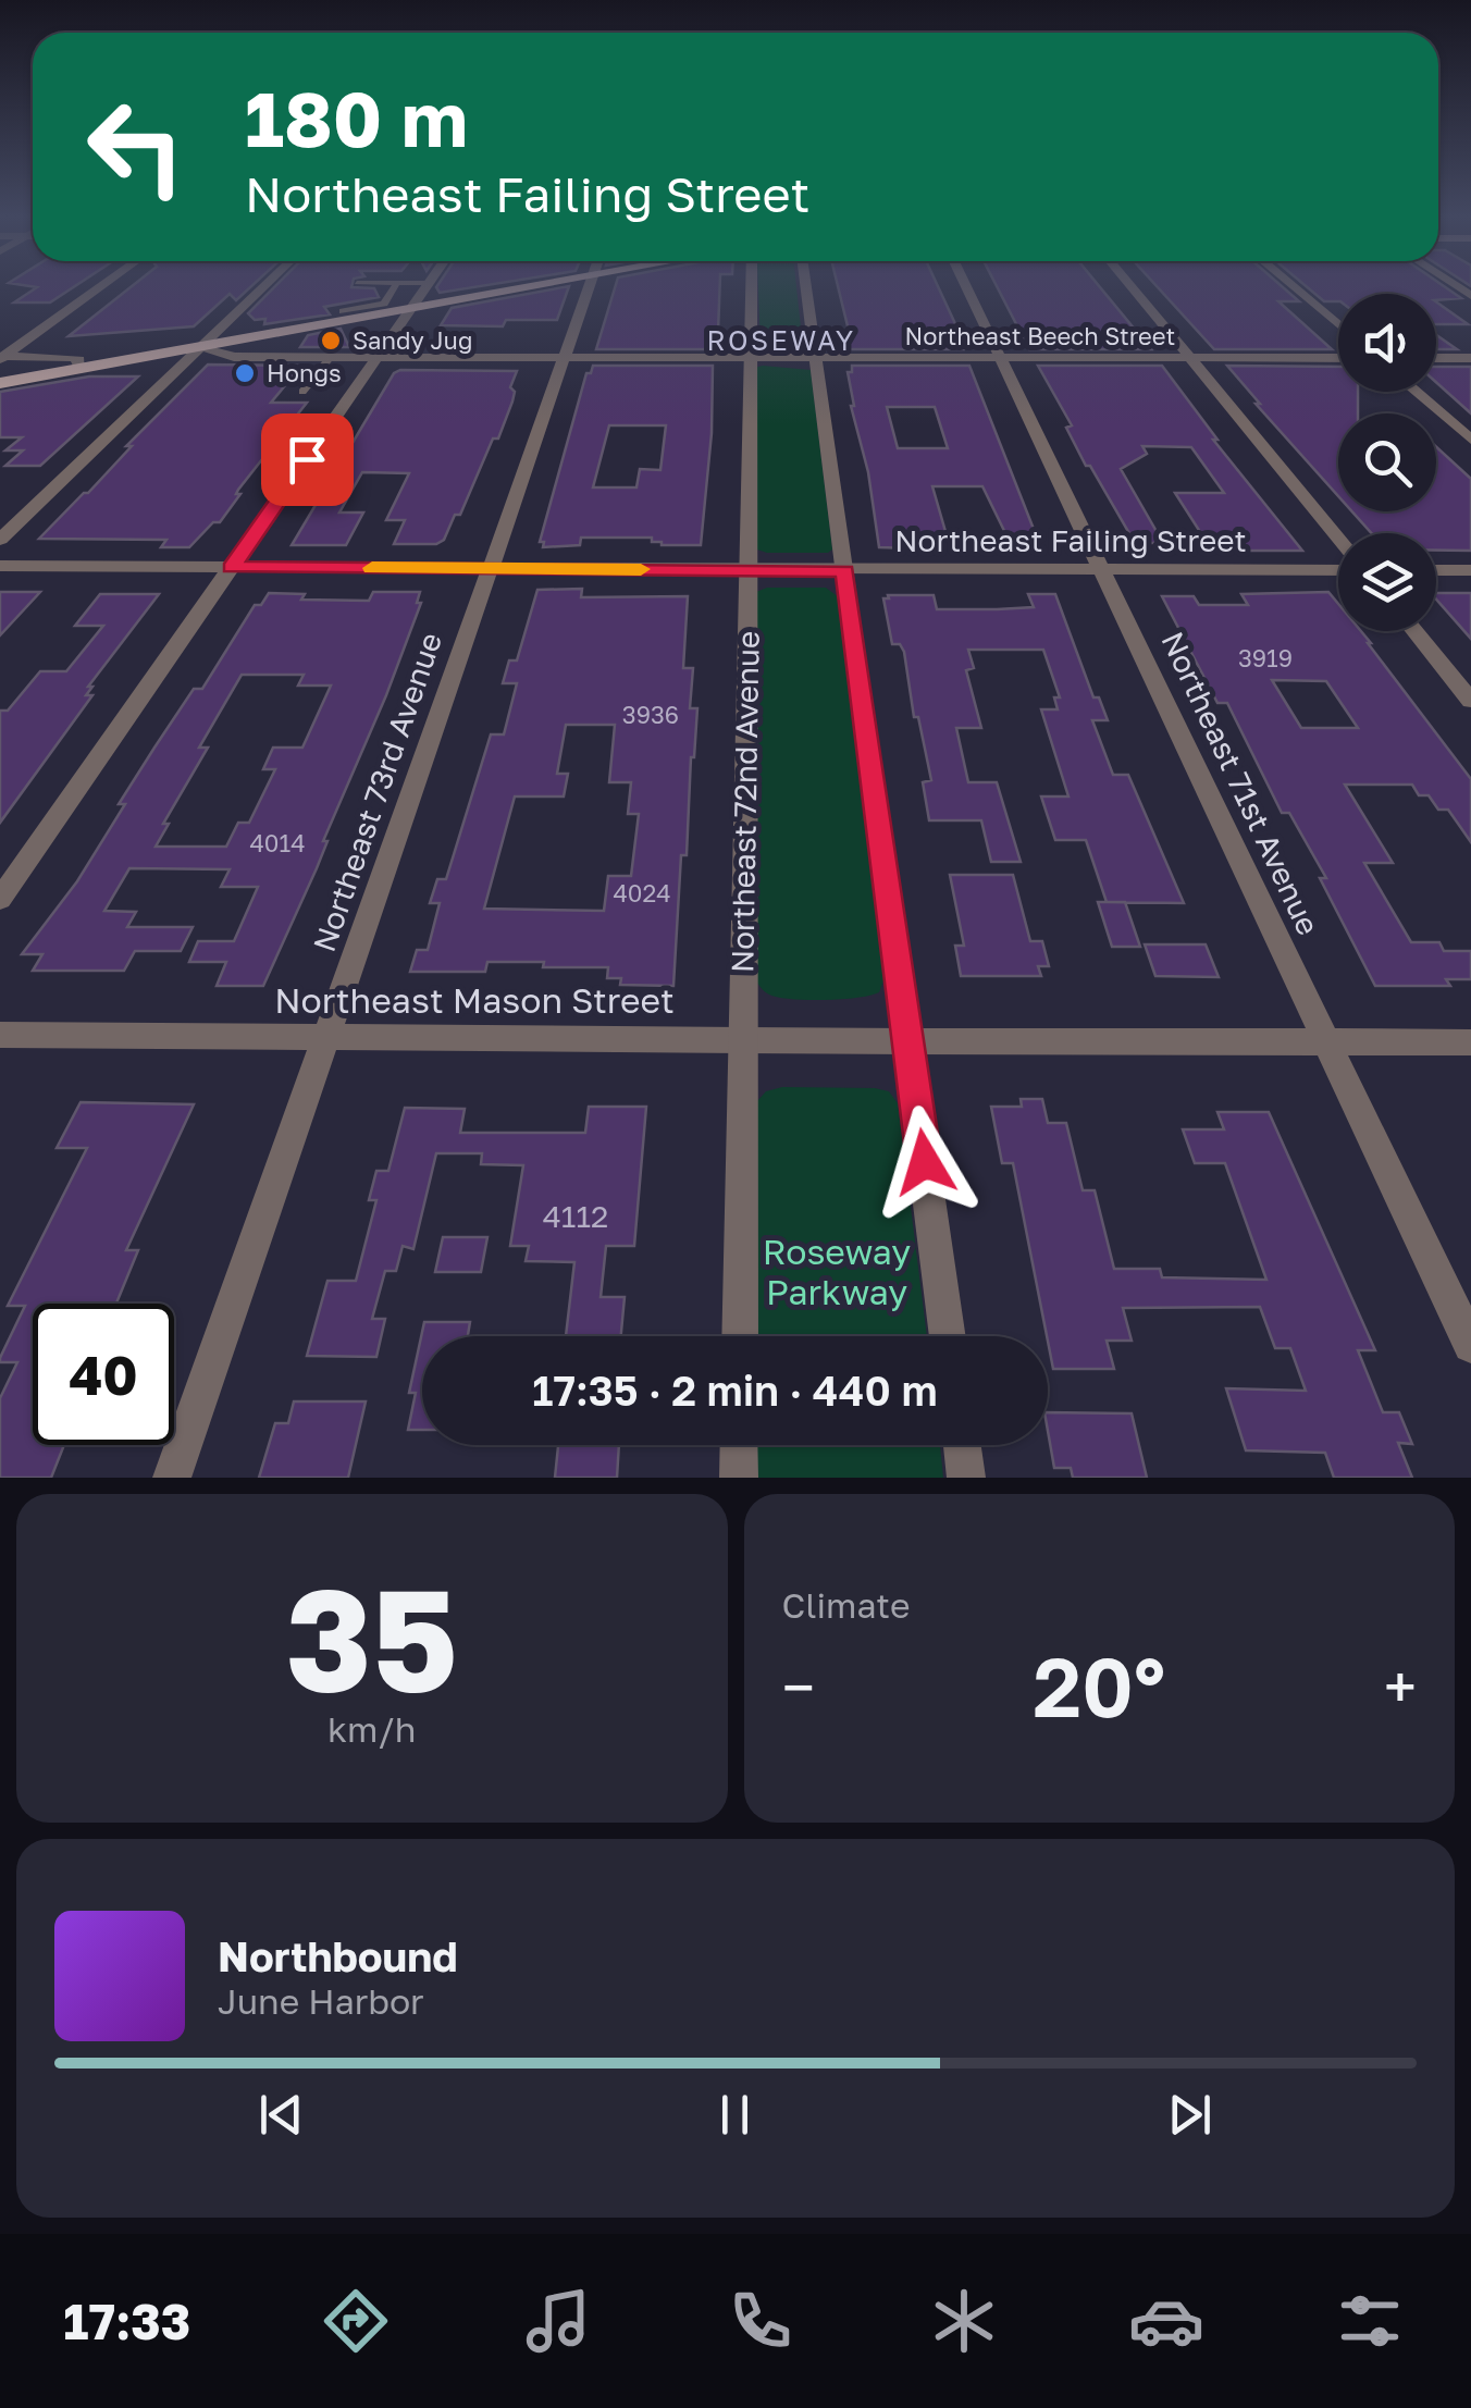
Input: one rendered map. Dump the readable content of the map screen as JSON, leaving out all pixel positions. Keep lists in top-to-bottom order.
{
  "streets": {
    "street": [
      "Northeast Beech Street",
      "Northeast Failing Street",
      "Northeast 71st Avenue",
      "Northeast 73rd Avenue",
      "Northeast 72nd Avenue",
      "Northeast Mason Street"
    ]
  },
  "crossings": [
    ["Northeast Beech Street", "Northeast 71st Avenue"],
    ["Northeast Beech Street", "Northeast 73rd Avenue"],
    ["Northeast Beech Street", "Northeast 72nd Avenue"],
    ["Northeast Failing Street", "Northeast 71st Avenue"],
    ["Northeast Failing Street", "Northeast 73rd Avenue"],
    ["Northeast Failing Street", "Northeast 72nd Avenue"],
    ["Northeast 71st Avenue", "Northeast Mason Street"],
    ["Northeast 73rd Avenue", "Northeast Mason Street"],
    ["Northeast 72nd Avenue", "Northeast Mason Street"]
  ],
  "districts": ["ROSEWAY"],
  "parks": ["Roseway Parkway"],
  "places": ["Sandy Jug", "Hongs"],
  "house_numbers": [
    "3919",
    "3936",
    "4014",
    "4024",
    "4112"
  ],
  "page": {
    "turn": ["180 m", "Northeast Failing Street"],
    "limit": "40",
    "trip": "17:35 · 2 min · 440 m",
    "tile": [
      ["35", "km/h"],
      "Climate"
    ],
    "heat": ["−", "20°", "+"],
    "song": ["Northbound", "June Harbor"],
    "tabs": "17:33"
  }
}
